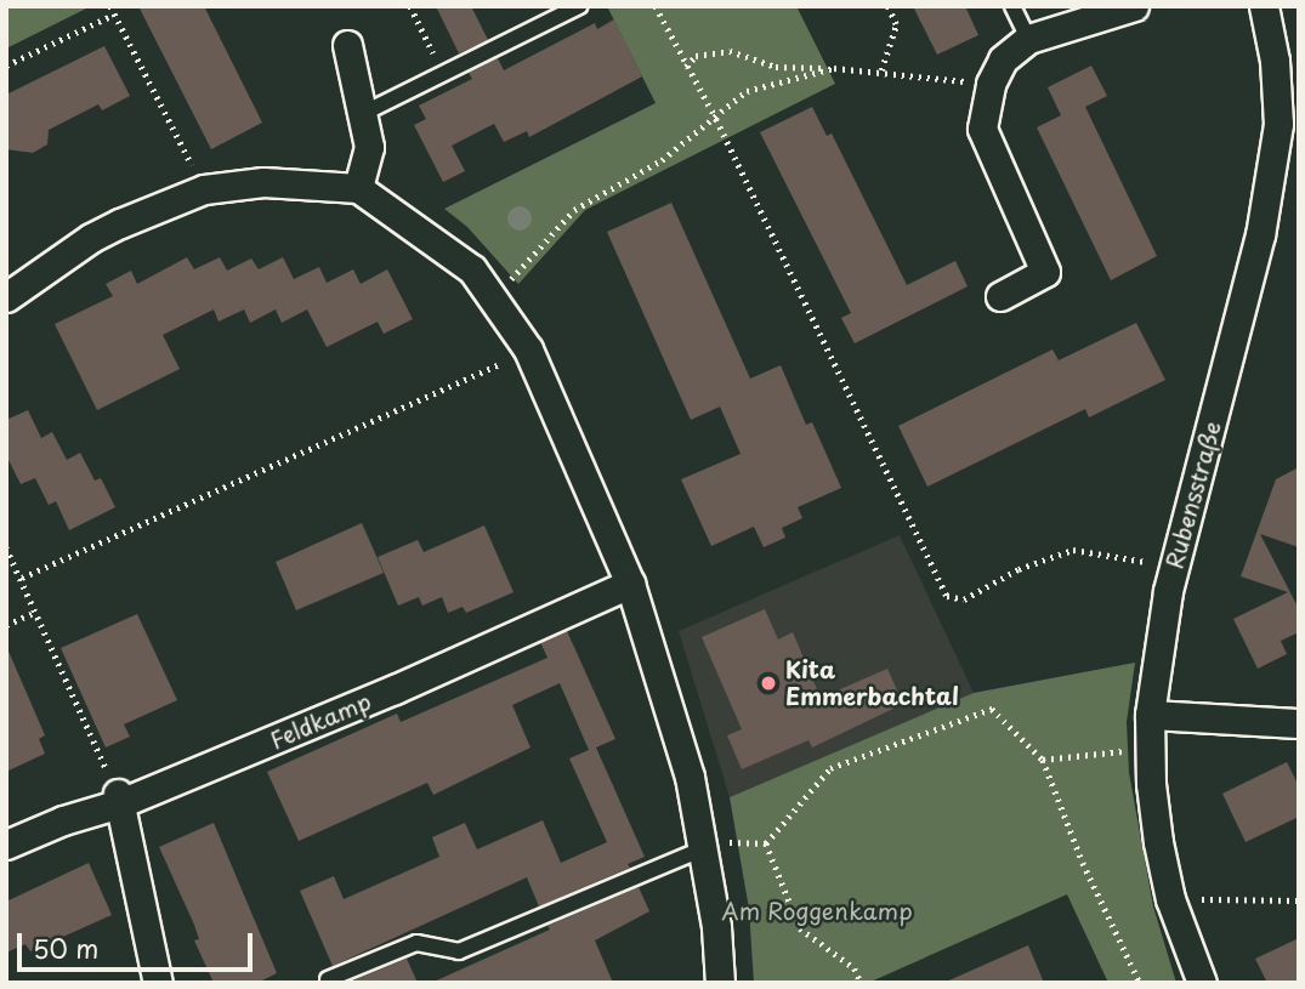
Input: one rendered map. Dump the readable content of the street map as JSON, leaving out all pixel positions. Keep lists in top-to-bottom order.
{
  "streets": {
    "street": ["Rubensstraße", "Feldkamp"]
  },
  "parks": ["Am Roggenkamp"],
  "places": ["Kita Emmerbachtal"],
  "scale_bar": "50 m"
}
